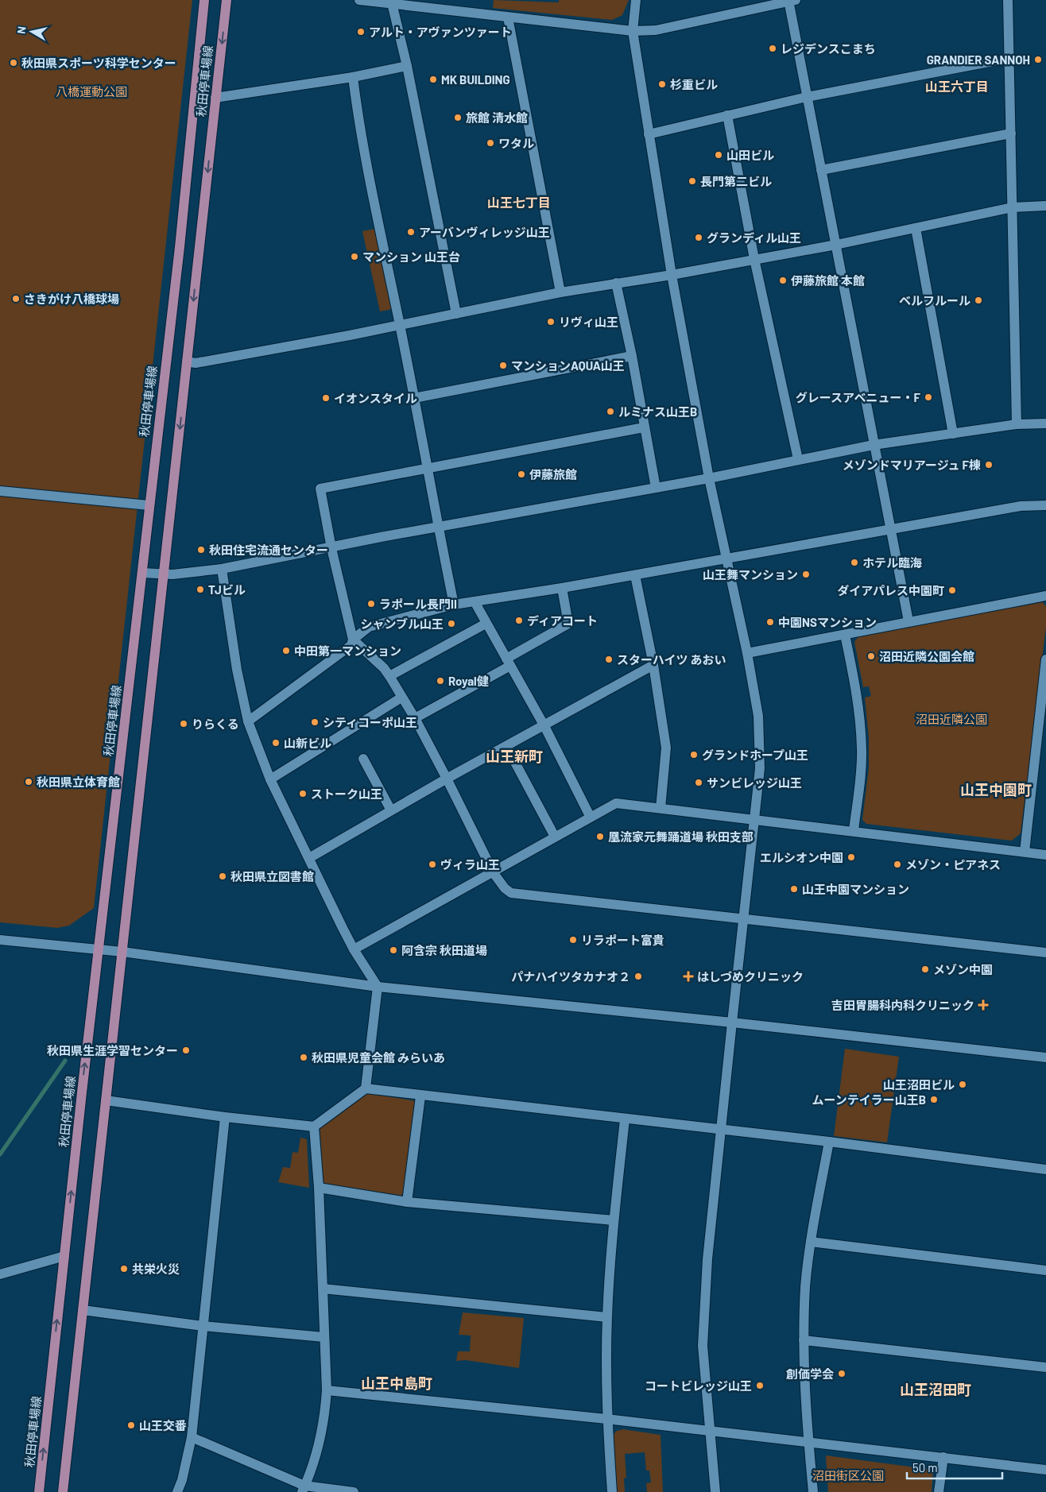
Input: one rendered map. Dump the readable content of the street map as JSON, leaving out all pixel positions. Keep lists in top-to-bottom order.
{
  "streets": {
    "main road": ["秋田停車場線"]
  },
  "districts": [
    "山王六丁目",
    "山王七丁目",
    "山王新町",
    "山王中園町",
    "山王中島町",
    "山王沼田町"
  ],
  "parks": ["八橋運動公園", "沼田近隣公園", "沼田街区公園"],
  "places": {
    "other": [
      "アルト・アヴァンツァート",
      "レジデンスこまち",
      "GRANDIER SANNOH",
      "秋田県スポーツ科学センター",
      "MK BUILDING",
      "杉重ビル",
      "旅館 清水館",
      "ワタル",
      "山田ビル",
      "長門第二ビル",
      "アーバンヴィレッジ山王",
      "グランディル山王",
      "マンション 山王台",
      "伊藤旅館 本館",
      "さきがけ八橋球場",
      "ベルフルール",
      "リヴィ山王",
      "マンションAQUA山王",
      "グレースアベニュー・F",
      "イオンスタイル",
      "ルミナス山王B",
      "メゾンドマリアージュ F棟",
      "伊藤旅館",
      "秋田住宅流通センター",
      "ホテル臨海",
      "山王舞マンション",
      "TJビル",
      "ダイアパレス中園町",
      "ラポール長門II",
      "ディアコート",
      "中園NSマンション",
      "シャンブル山王",
      "中田第一マンション",
      "沼田近隣公園会館",
      "スターハイツ あおい",
      "Royal健",
      "シティコーポ山王",
      "りらくる",
      "山新ビル",
      "グランドホープ山王",
      "秋田県立体育館",
      "サンビレッジ山王",
      "ストーク山王",
      "凰流家元舞踊道場 秋田支部",
      "エルシオン中園",
      "ヴィラ山王",
      "メゾン・ピアネス",
      "秋田県立図書館",
      "山王中園マンション",
      "リラポート富貴",
      "阿含宗 秋田道場",
      "メゾン中園",
      "パナハイツタカナオ２",
      "秋田県生涯学習センター",
      "秋田県児童会館 みらいあ",
      "山王沼田ビル",
      "ムーンテイラー山王B",
      "共栄火災",
      "創価学会",
      "コートビレッジ山王",
      "山王交番"
    ],
    "health": ["はしづめクリニック", "吉田胃腸科内科クリニック"]
  },
  "scale_bar": "50 m",
  "north": "left"
}
